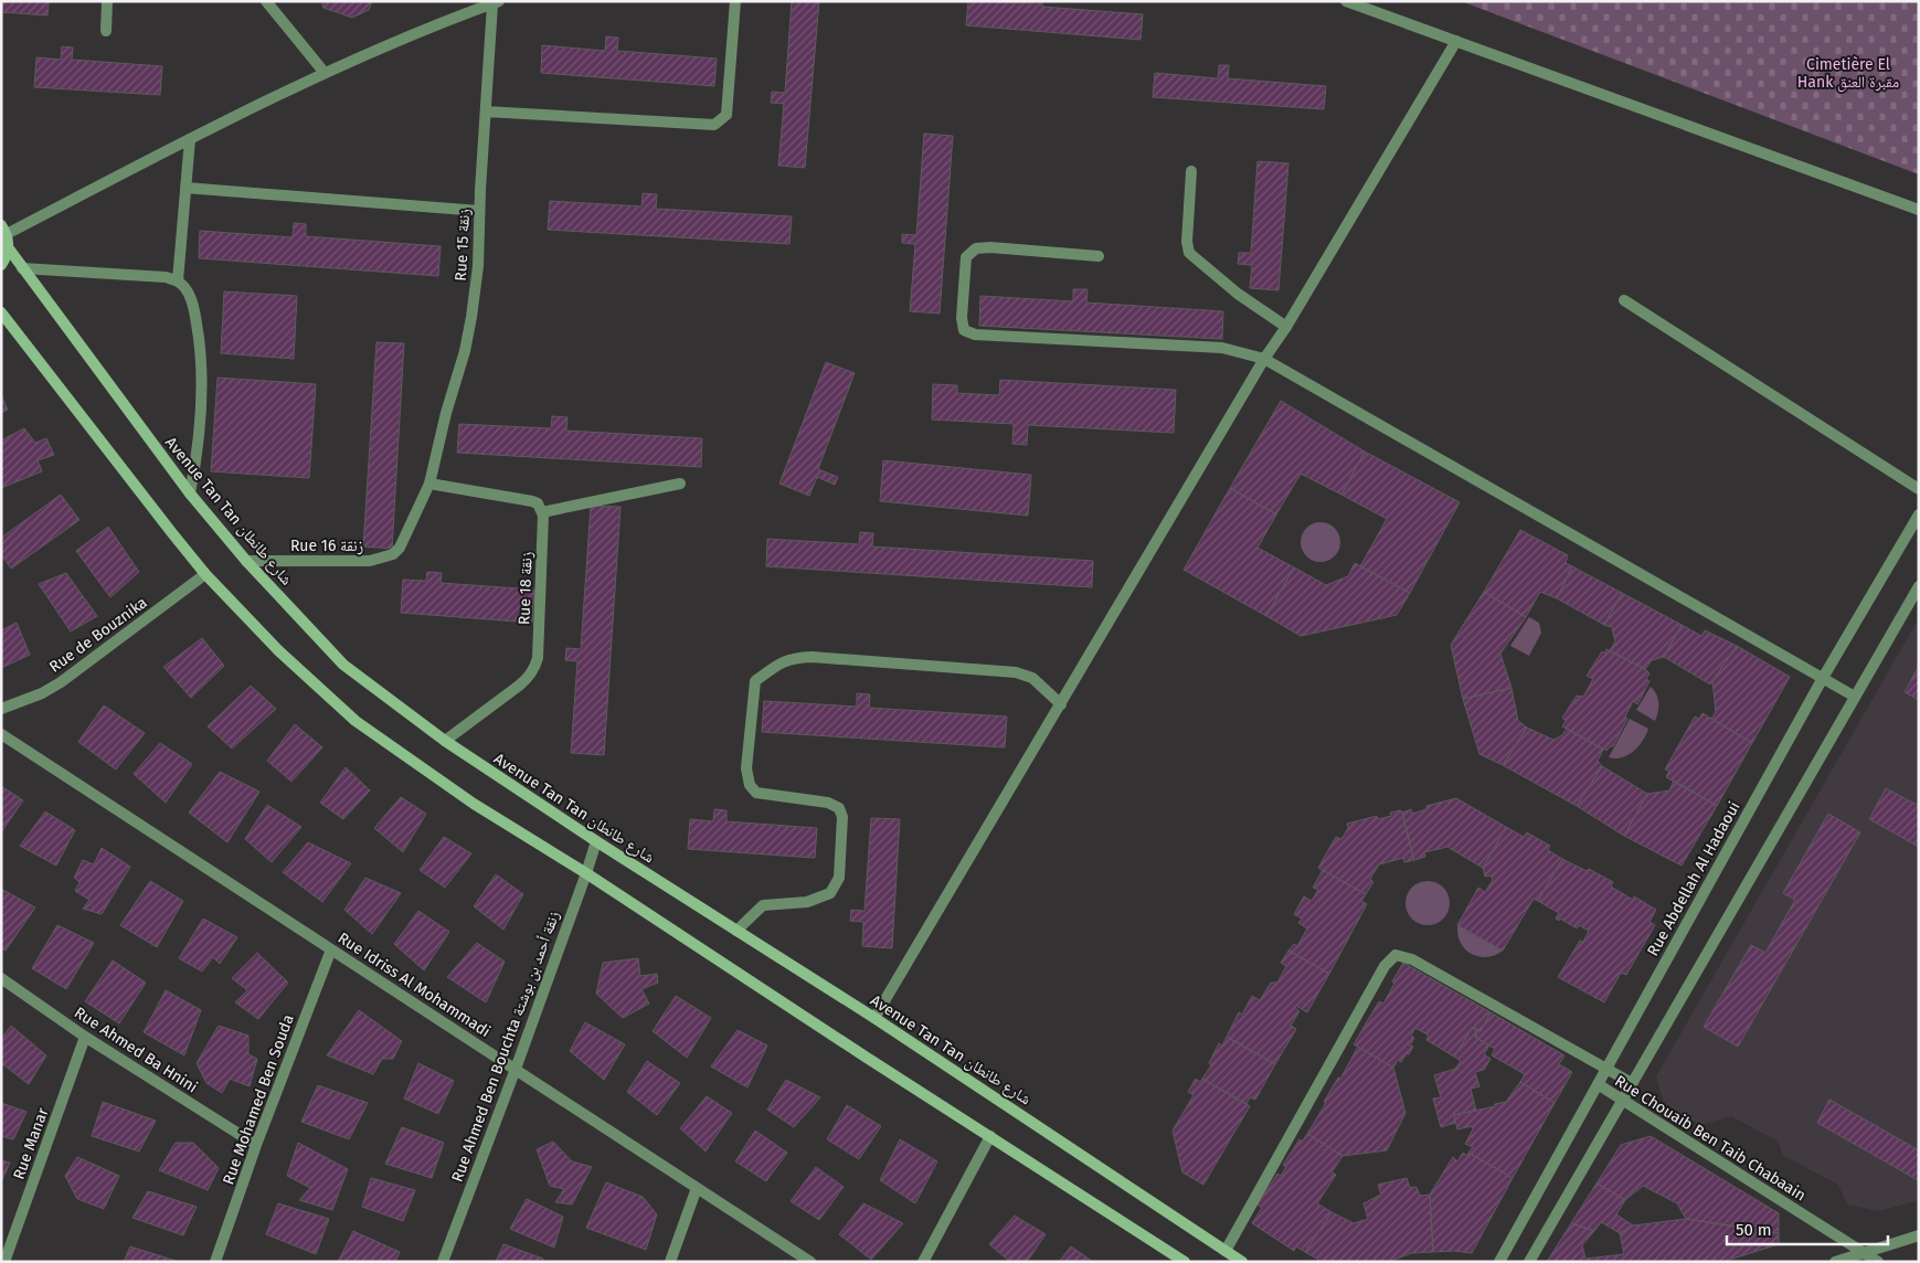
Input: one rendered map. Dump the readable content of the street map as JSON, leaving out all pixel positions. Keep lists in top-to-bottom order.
{
  "streets": {
    "main road": ["Avenue Tan Tan شارع طانطان"],
    "street": [
      "Rue 15 زنقة",
      "Rue 16 زنقة",
      "Rue 18 زنقة",
      "Rue de Bouznika",
      "Rue Abdellah Al Hadaoui",
      "Rue Idriss Al Mohammadi",
      "Rue Ahmed Ben Bouchta زنقة أحمد بن بوشتة",
      "Rue Ahmed Ba Hnini",
      "Rue Mohamed Ben Souda",
      "Rue Chouaib Ben Taib Chabaain",
      "Rue Manar"
    ]
  },
  "crossings": [
    ["Rue 15 زنقة", "Rue 16 زنقة"],
    ["Avenue Tan Tan شارع طانطان", "Rue 16 زنقة"],
    ["Avenue Tan Tan شارع طانطان", "Rue 18 زنقة"],
    ["Avenue Tan Tan شارع طانطان", "Rue Ahmed Ben Bouchta زنقة أحمد بن بوشتة"],
    ["Rue Abdellah Al Hadaoui", "Rue Chouaib Ben Taib Chabaain"],
    ["Rue Idriss Al Mohammadi", "Rue Ahmed Ben Bouchta زنقة أحمد بن بوشتة"],
    ["Rue Idriss Al Mohammadi", "Rue Mohamed Ben Souda"],
    ["Rue Ahmed Ba Hnini", "Rue Mohamed Ben Souda"],
    ["Rue Ahmed Ba Hnini", "Rue Manar"]
  ],
  "parks": ["Cimetière El Hank مقبرة العنق"],
  "scale_bar": "50 m"
}
